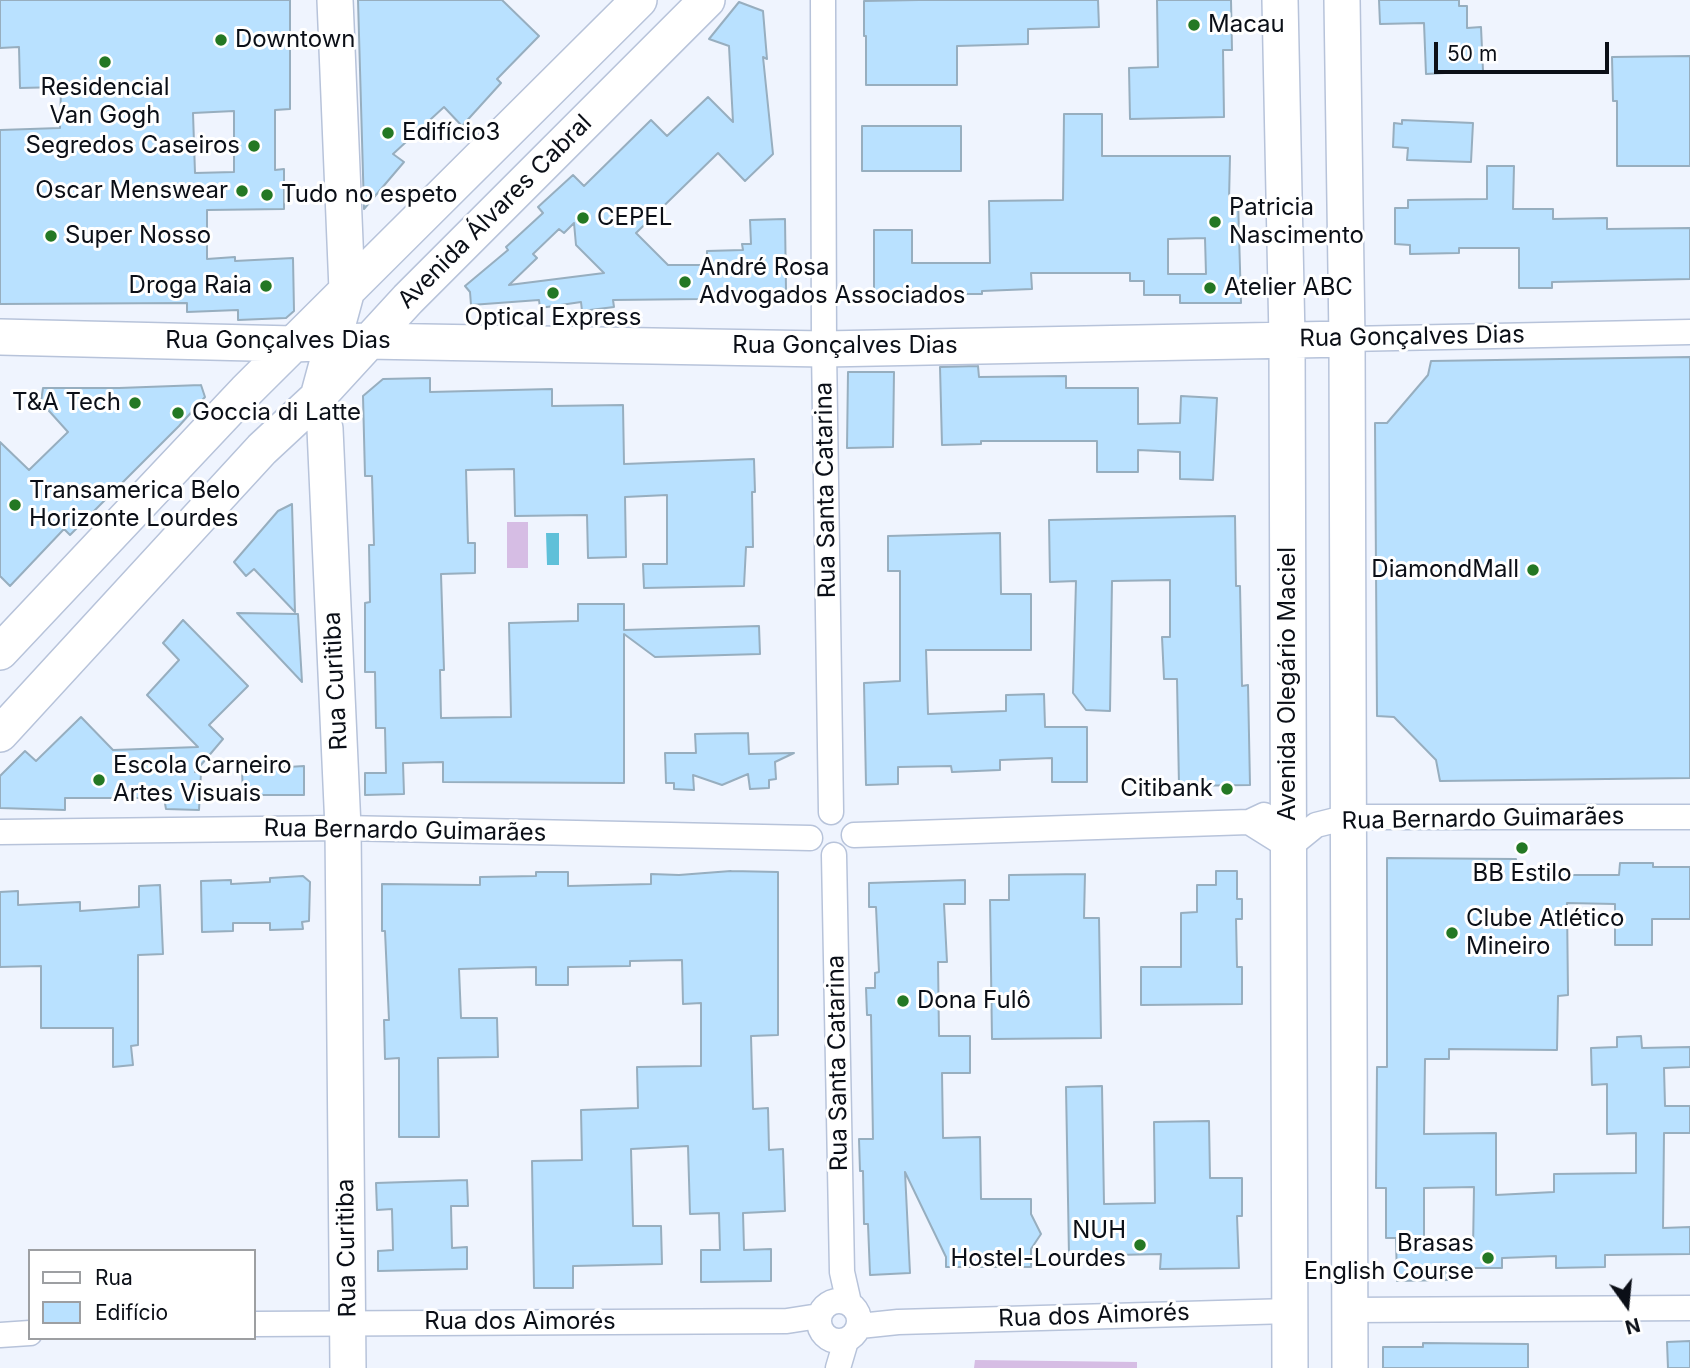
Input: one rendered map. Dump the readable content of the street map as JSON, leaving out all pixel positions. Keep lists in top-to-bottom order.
{
  "streets": {
    "street": [
      "Avenida Álvares Cabral",
      "Rua Gonçalves Dias",
      "Rua Santa Catarina",
      "Rua Curitiba",
      "Avenida Olegário Maciel",
      "Rua Bernardo Guimarães",
      "Rua dos Aimorés"
    ]
  },
  "crossings": [
    ["Avenida Álvares Cabral", "Rua Gonçalves Dias"],
    ["Avenida Álvares Cabral", "Rua Curitiba"],
    ["Rua Gonçalves Dias", "Rua Santa Catarina"],
    ["Rua Gonçalves Dias", "Avenida Olegário Maciel"],
    ["Rua Santa Catarina", "Rua Bernardo Guimarães"],
    ["Rua Santa Catarina", "Rua dos Aimorés"],
    ["Rua Curitiba", "Rua Bernardo Guimarães"],
    ["Rua Curitiba", "Rua dos Aimorés"],
    ["Avenida Olegário Maciel", "Rua Bernardo Guimarães"],
    ["Avenida Olegário Maciel", "Rua dos Aimorés"]
  ],
  "places": [
    "Macau",
    "Downtown",
    "Residencial Van Gogh",
    "Edifício3",
    "Segredos Caseiros",
    "Oscar Menswear",
    "Tudo no espeto",
    "CEPEL",
    "Patricia Nascimento",
    "Super Nosso",
    "André Rosa Advogados Associados",
    "Droga Raia",
    "Atelier ABC",
    "Optical Express",
    "T&A Tech",
    "Goccia di Latte",
    "Transamerica Belo Horizonte Lourdes",
    "DiamondMall",
    "Escola Carneiro Artes Visuais",
    "Citibank",
    "BB Estilo",
    "Clube Atlético Mineiro",
    "Dona Fulô",
    "NUH Hostel-Lourdes",
    "Brasas English Course"
  ],
  "legend": ["Rua", "Edifício"],
  "scale_bar": "50 m",
  "north": "bottom"
}
